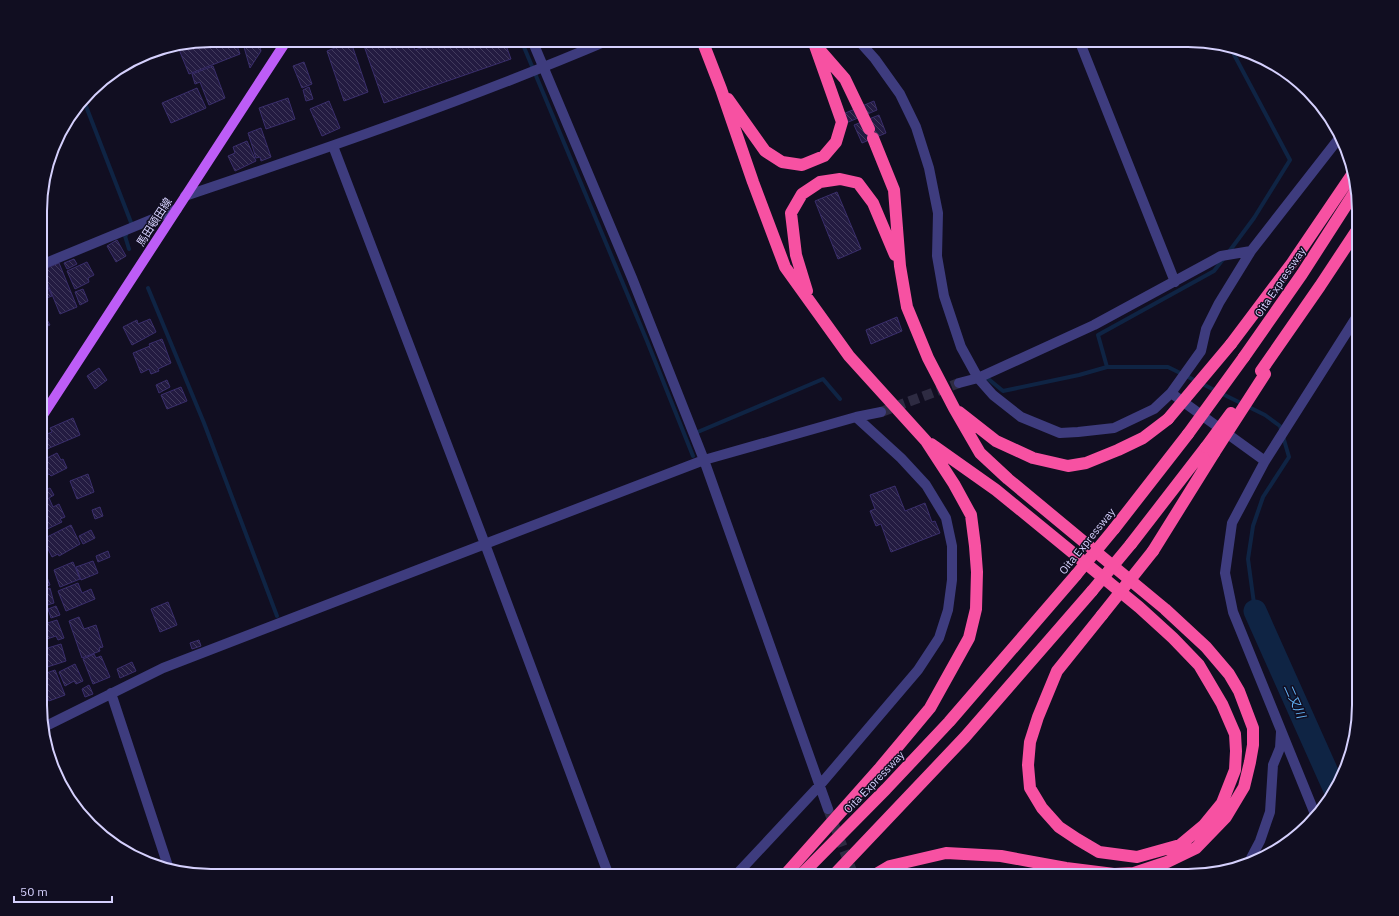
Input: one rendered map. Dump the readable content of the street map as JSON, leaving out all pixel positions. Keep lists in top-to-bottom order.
{
  "streets": {
    "highway": ["Oita Expressway"],
    "main road": ["馬田頓田線"]
  },
  "water": ["二又川"],
  "scale_bar": "50 m"
}
